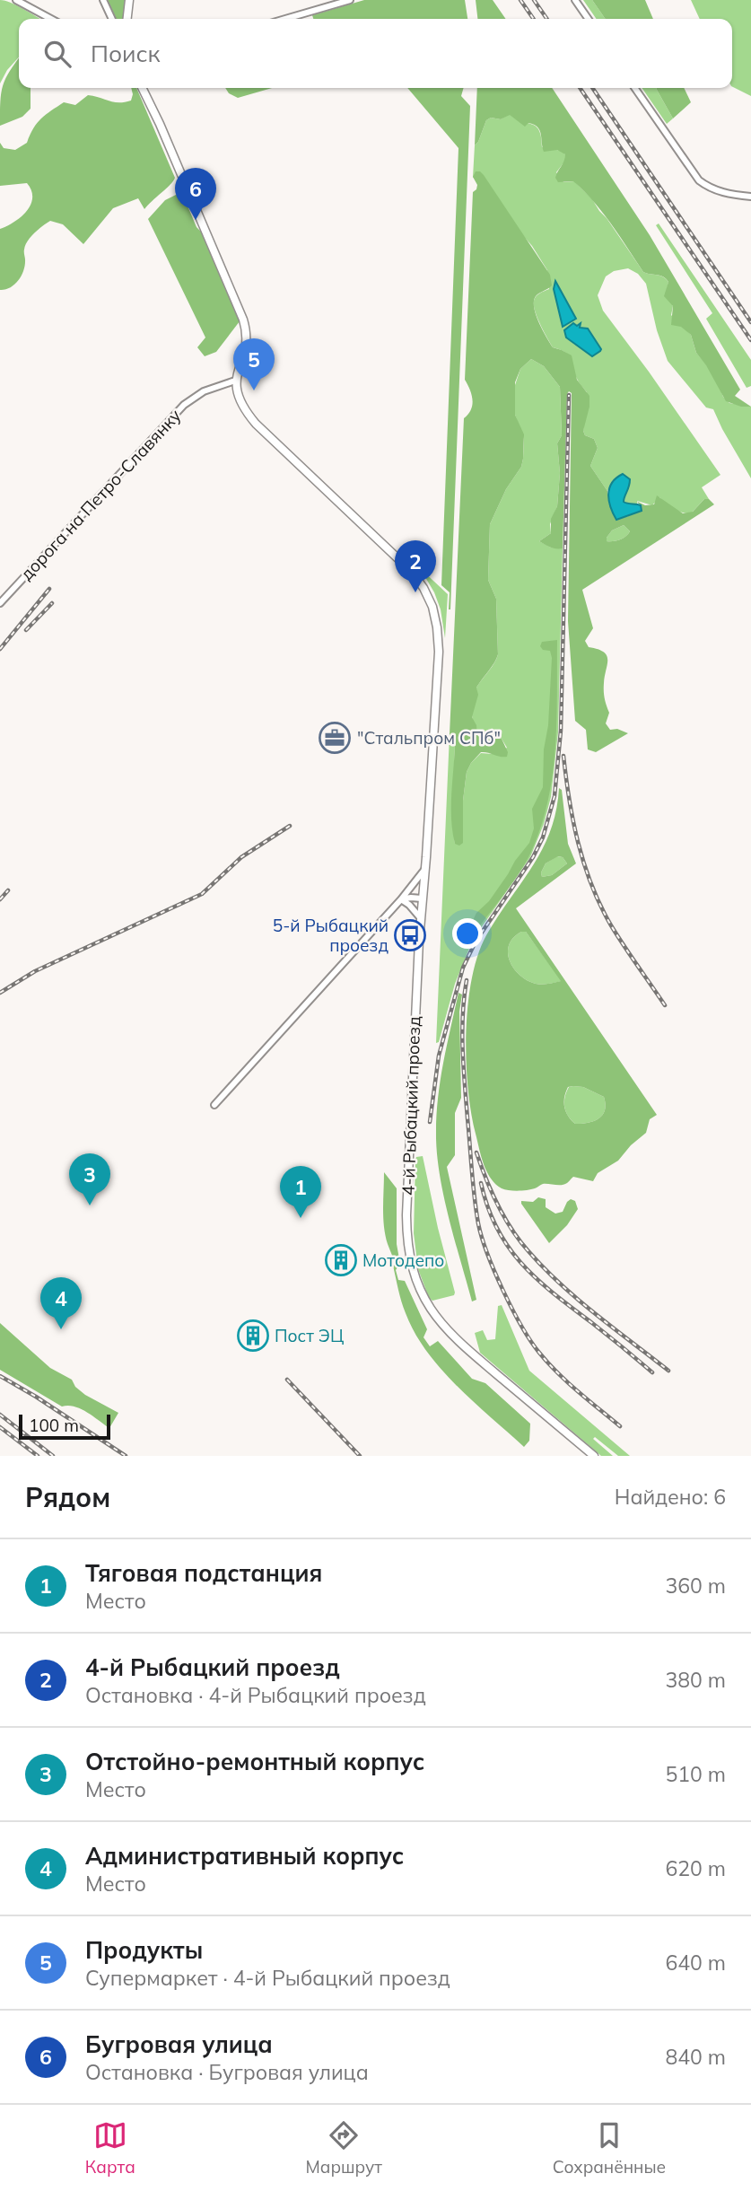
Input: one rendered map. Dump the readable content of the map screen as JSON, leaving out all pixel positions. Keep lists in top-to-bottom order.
{
  "streets": {
    "street": ["дорога на Петро-Славянку", "4-й Рыбацкий проезд"]
  },
  "crossings": [
    ["дорога на Петро-Славянку", "4-й Рыбацкий проезд"]
  ],
  "places": {
    "office": ["\"Стальпром СПб\""],
    "bus stop": ["5-й Рыбацкий проезд"],
    "building": ["Мотодепо", "Пост ЭЦ"]
  },
  "scale_bar": "100 m",
  "page": {
    "search": "Поиск",
    "pins": [
      "6",
      "5",
      "2",
      "3",
      "1",
      "4"
    ],
    "scale": "100 m",
    "heading": ["Рядом", "Найдено: 6"],
    "list": [
      {
        "mark": "1",
        "name": "Тяговая подстанция",
        "note": "Место",
        "value": "360 m"
      },
      {
        "mark": "2",
        "name": "4-й Рыбацкий проезд",
        "note": "Остановка · 4-й Рыбацкий проезд",
        "value": "380 m"
      },
      {
        "mark": "3",
        "name": "Отстойно-ремонтный корпус",
        "note": "Место",
        "value": "510 m"
      },
      {
        "mark": "4",
        "name": "Административный корпус",
        "note": "Место",
        "value": "620 m"
      },
      {
        "mark": "5",
        "name": "Продукты",
        "note": "Супермаркет · 4-й Рыбацкий проезд",
        "value": "640 m"
      },
      {
        "mark": "6",
        "name": "Бугровая улица",
        "note": "Остановка · Бугровая улица",
        "value": "840 m"
      }
    ],
    "nav": ["Карта", "Маршрут", "Сохранённые"]
  }
}
